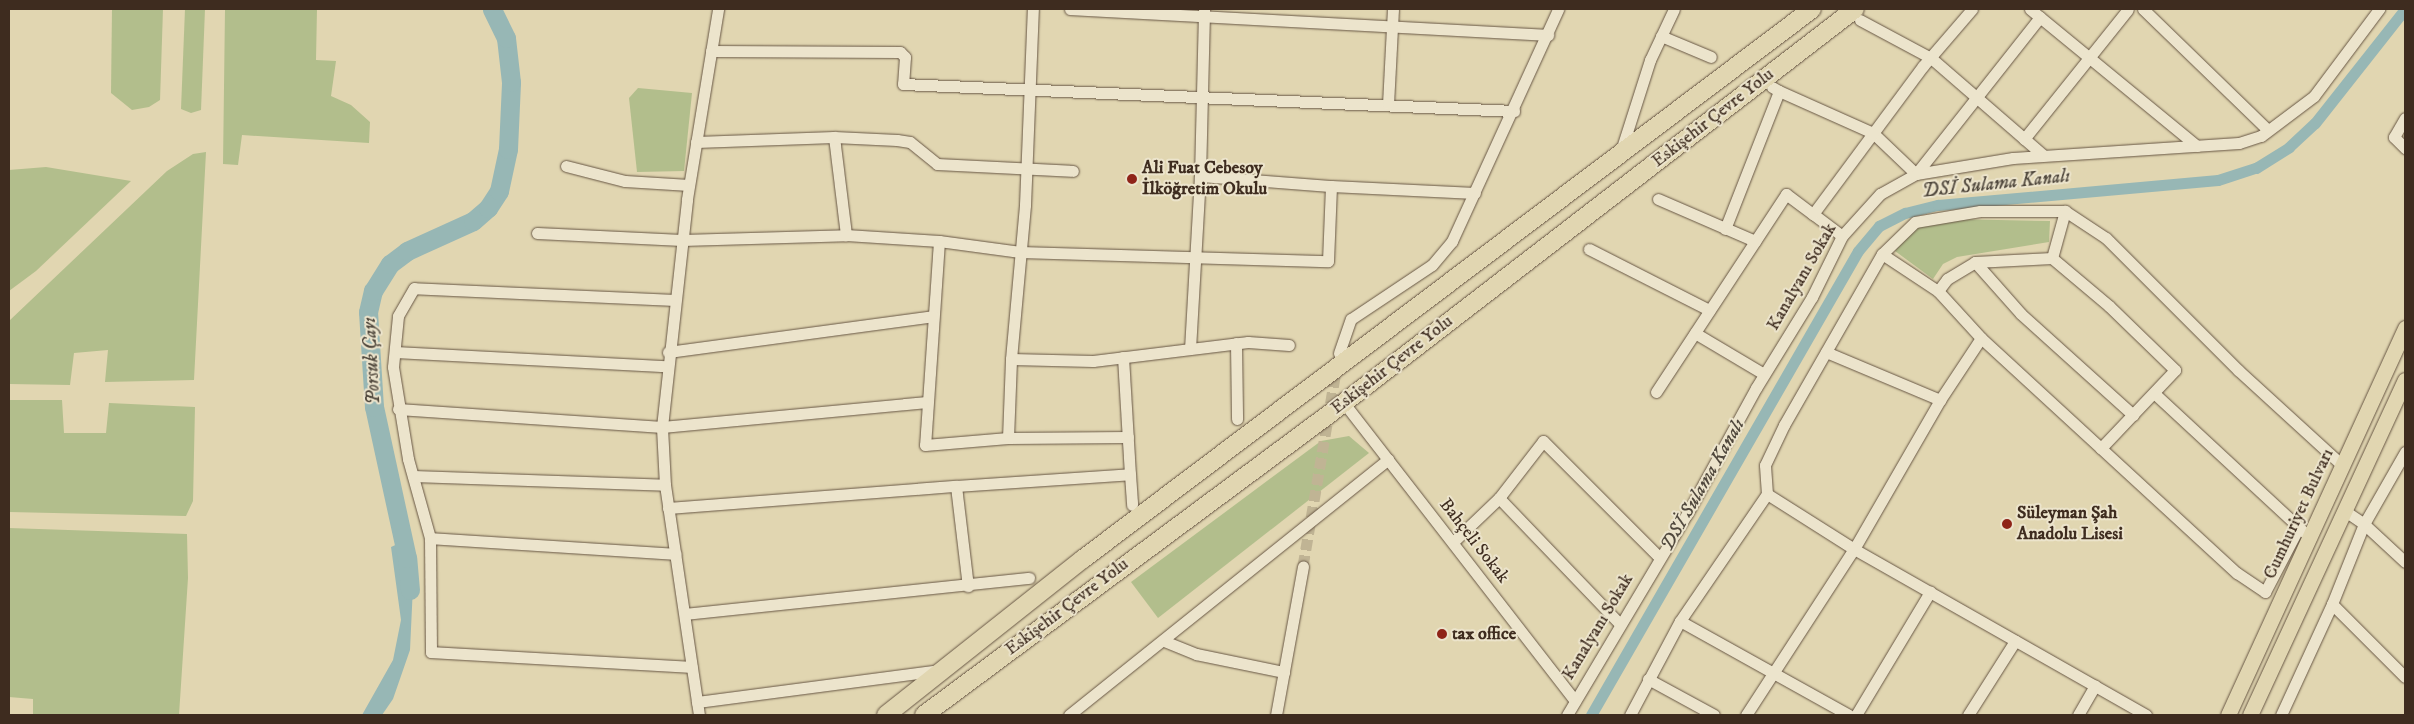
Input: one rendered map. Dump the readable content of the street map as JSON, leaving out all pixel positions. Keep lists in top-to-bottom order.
{
  "streets": {
    "highway": ["Eskişehir Çevre Yolu"],
    "main road": ["Cumhuriyet Bulvarı"],
    "street": ["Kanalyanı Sokak", "Bahçeli Sokak"]
  },
  "crossings": [
    ["Eskişehir Çevre Yolu", "Bahçeli Sokak"],
    ["Kanalyanı Sokak", "Bahçeli Sokak"]
  ],
  "water": ["DSİ Sulama Kanalı", "Porsuk Çayı"],
  "places": ["Ali Fuat Cebesoy İlköğretim Okulu", "Süleyman Şah Anadolu Lisesi", "tax office"]
}
